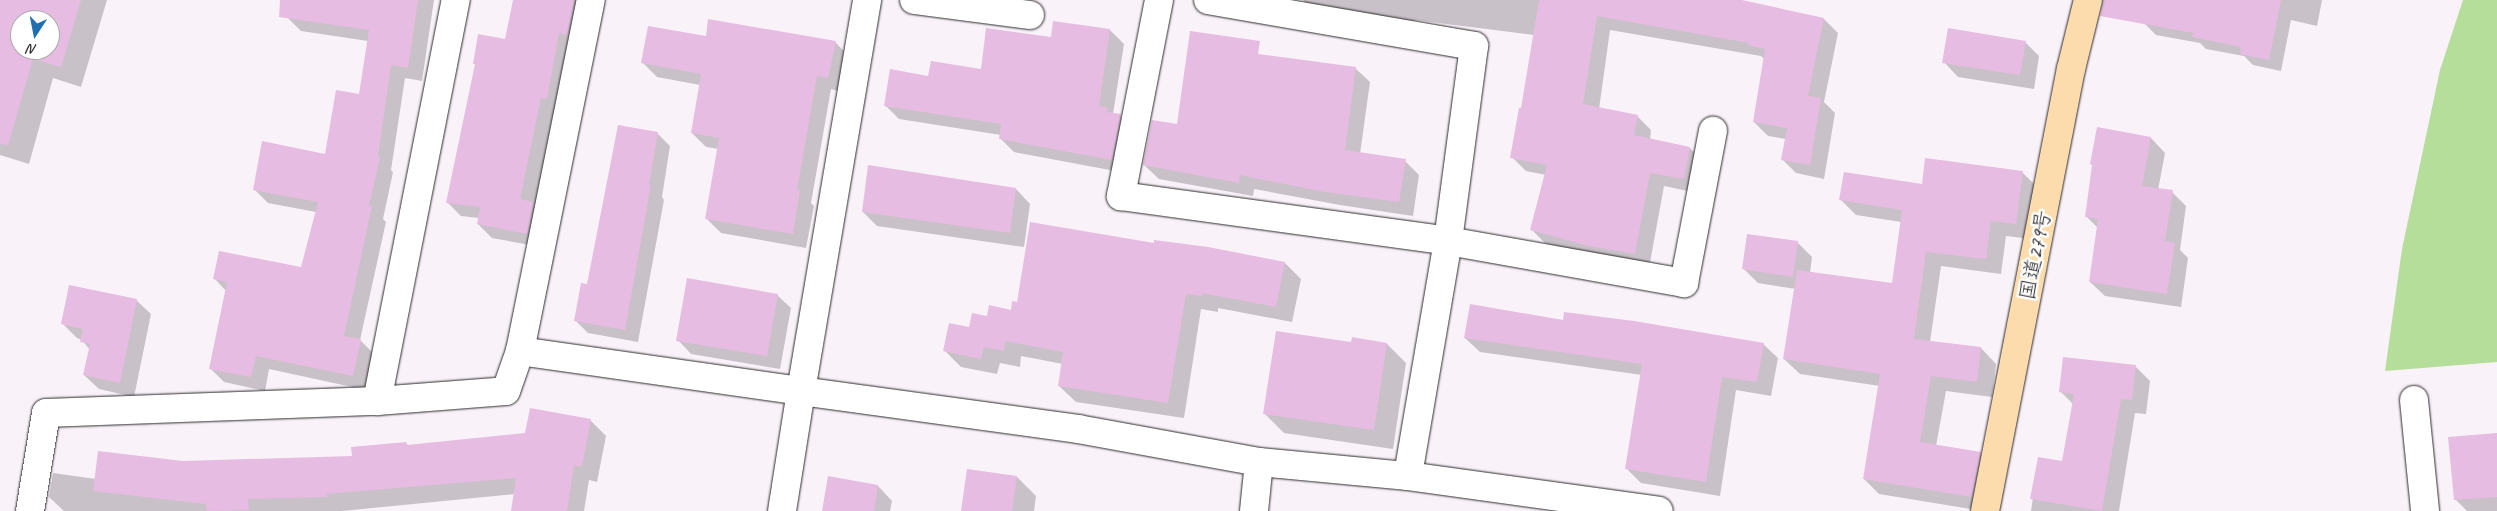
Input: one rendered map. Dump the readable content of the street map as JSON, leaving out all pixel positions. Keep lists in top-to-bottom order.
{
  "streets": {
    "highway": ["国道279号"]
  },
  "north": "bottom"
}
